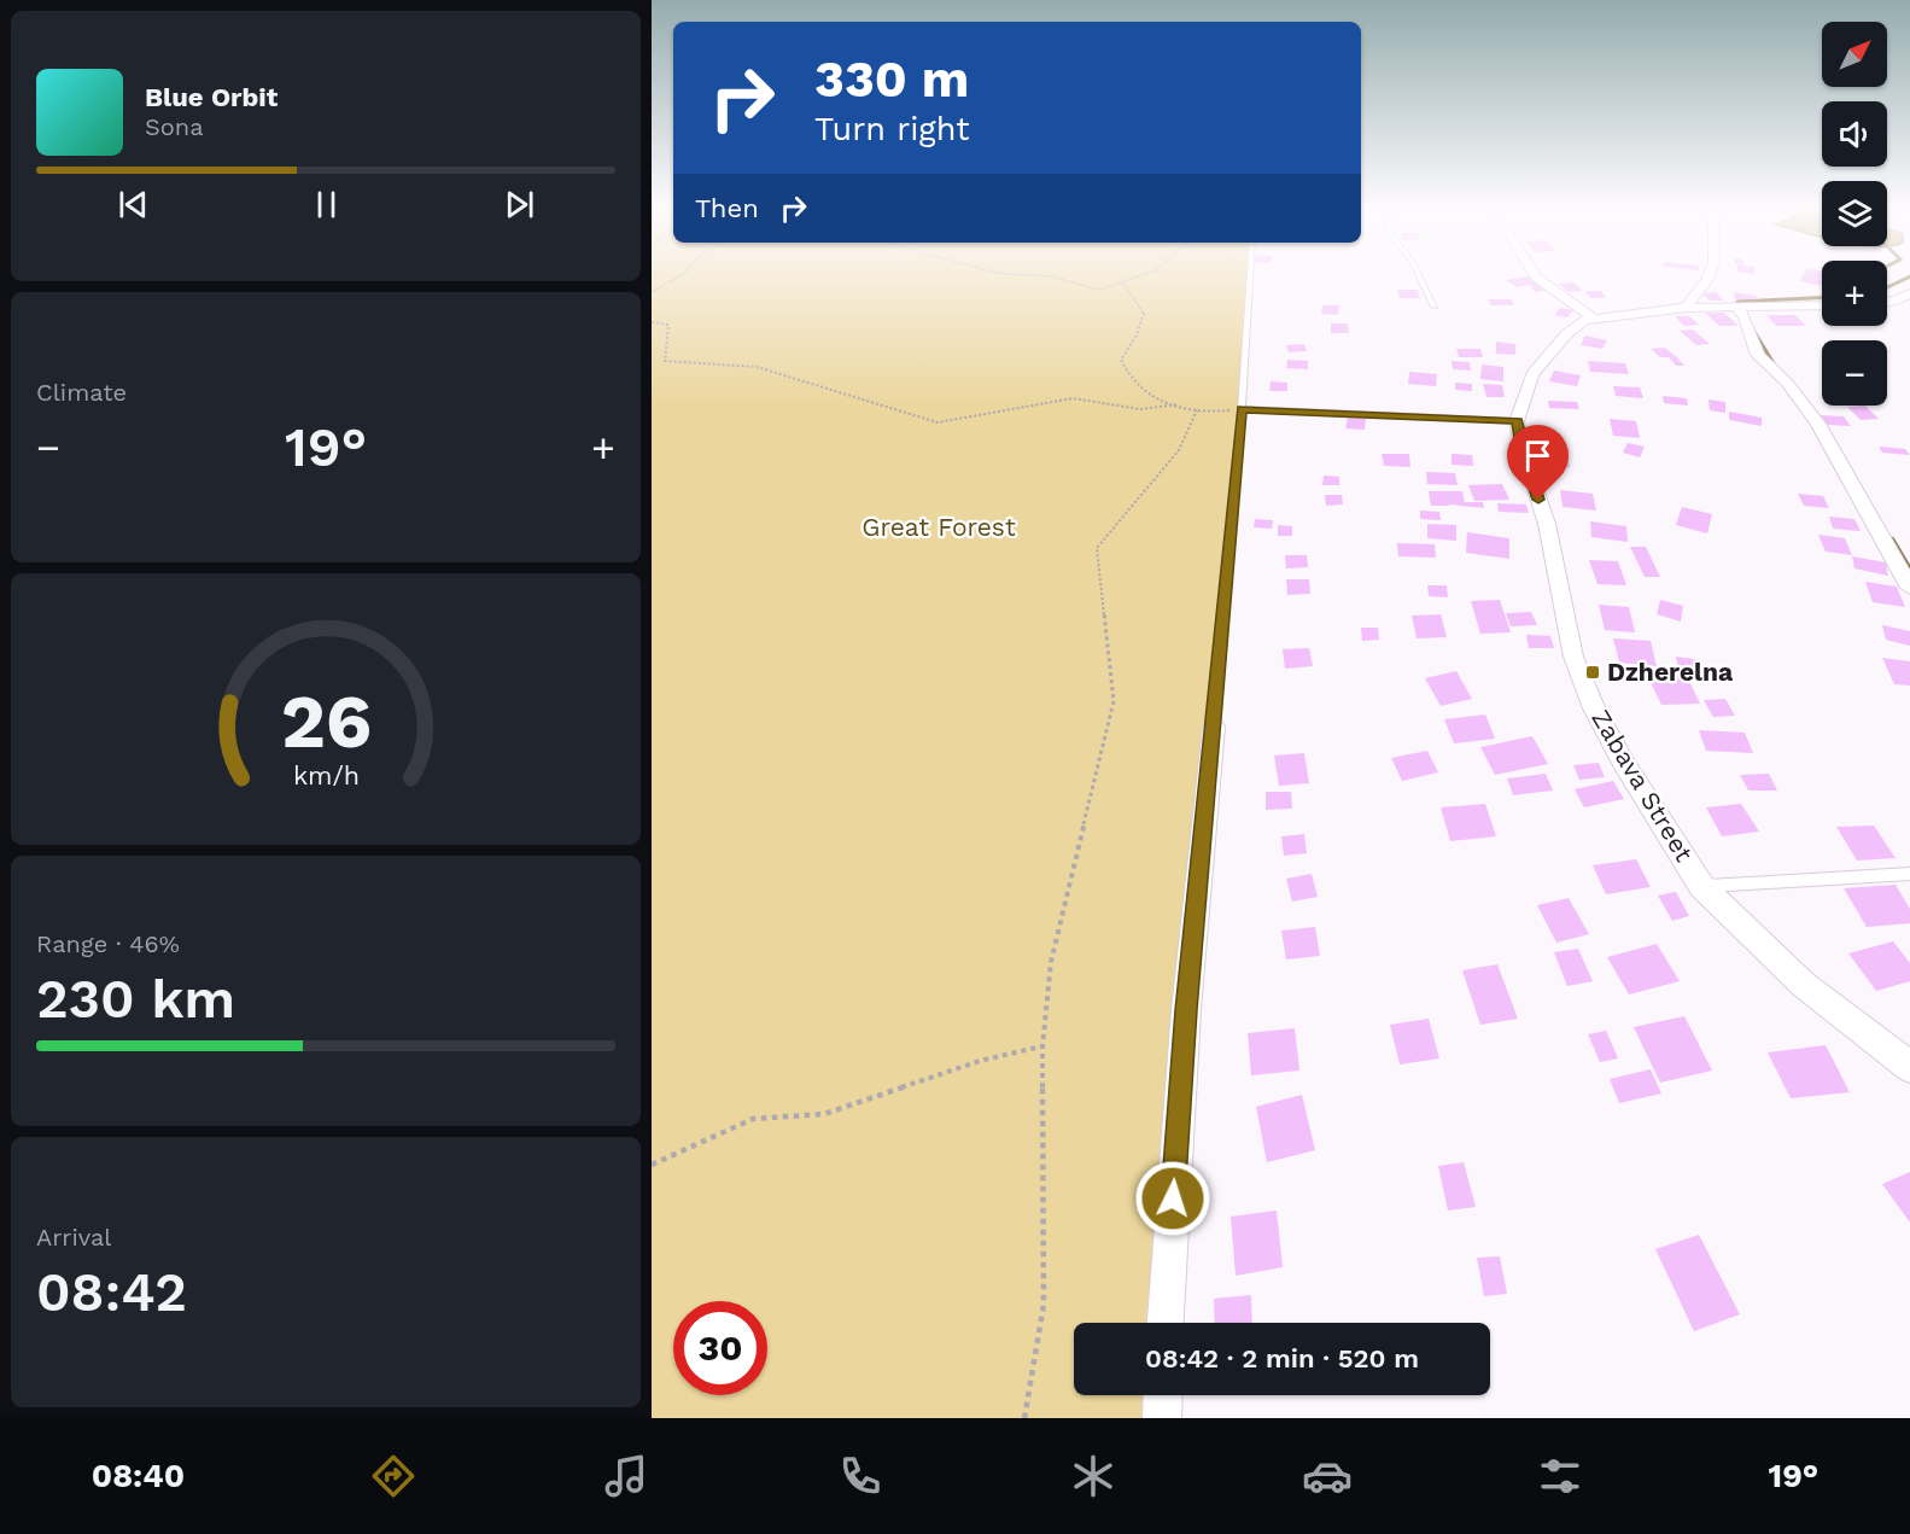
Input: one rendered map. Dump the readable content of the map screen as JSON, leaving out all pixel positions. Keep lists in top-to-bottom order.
{
  "streets": {
    "street": ["Zabava Street"]
  },
  "parks": ["Great Forest"],
  "places": {
    "transit": ["Dzherelna"]
  },
  "north": "top right",
  "page": {
    "map_buttons": ["+", "−"],
    "turn": ["330 m", "Turn right"],
    "song": ["Blue Orbit", "Sona"],
    "then": "Then",
    "tile": [
      "Climate",
      ["Range · 46%", "230 km"],
      ["Arrival", "08:42"]
    ],
    "heat": ["−", "19°", "+"],
    "limit": "30",
    "trip": "08:42 · 2 min · 520 m",
    "tabs": ["08:40", "19°"],
    "gauge": ["26", "km/h"]
  }
}
